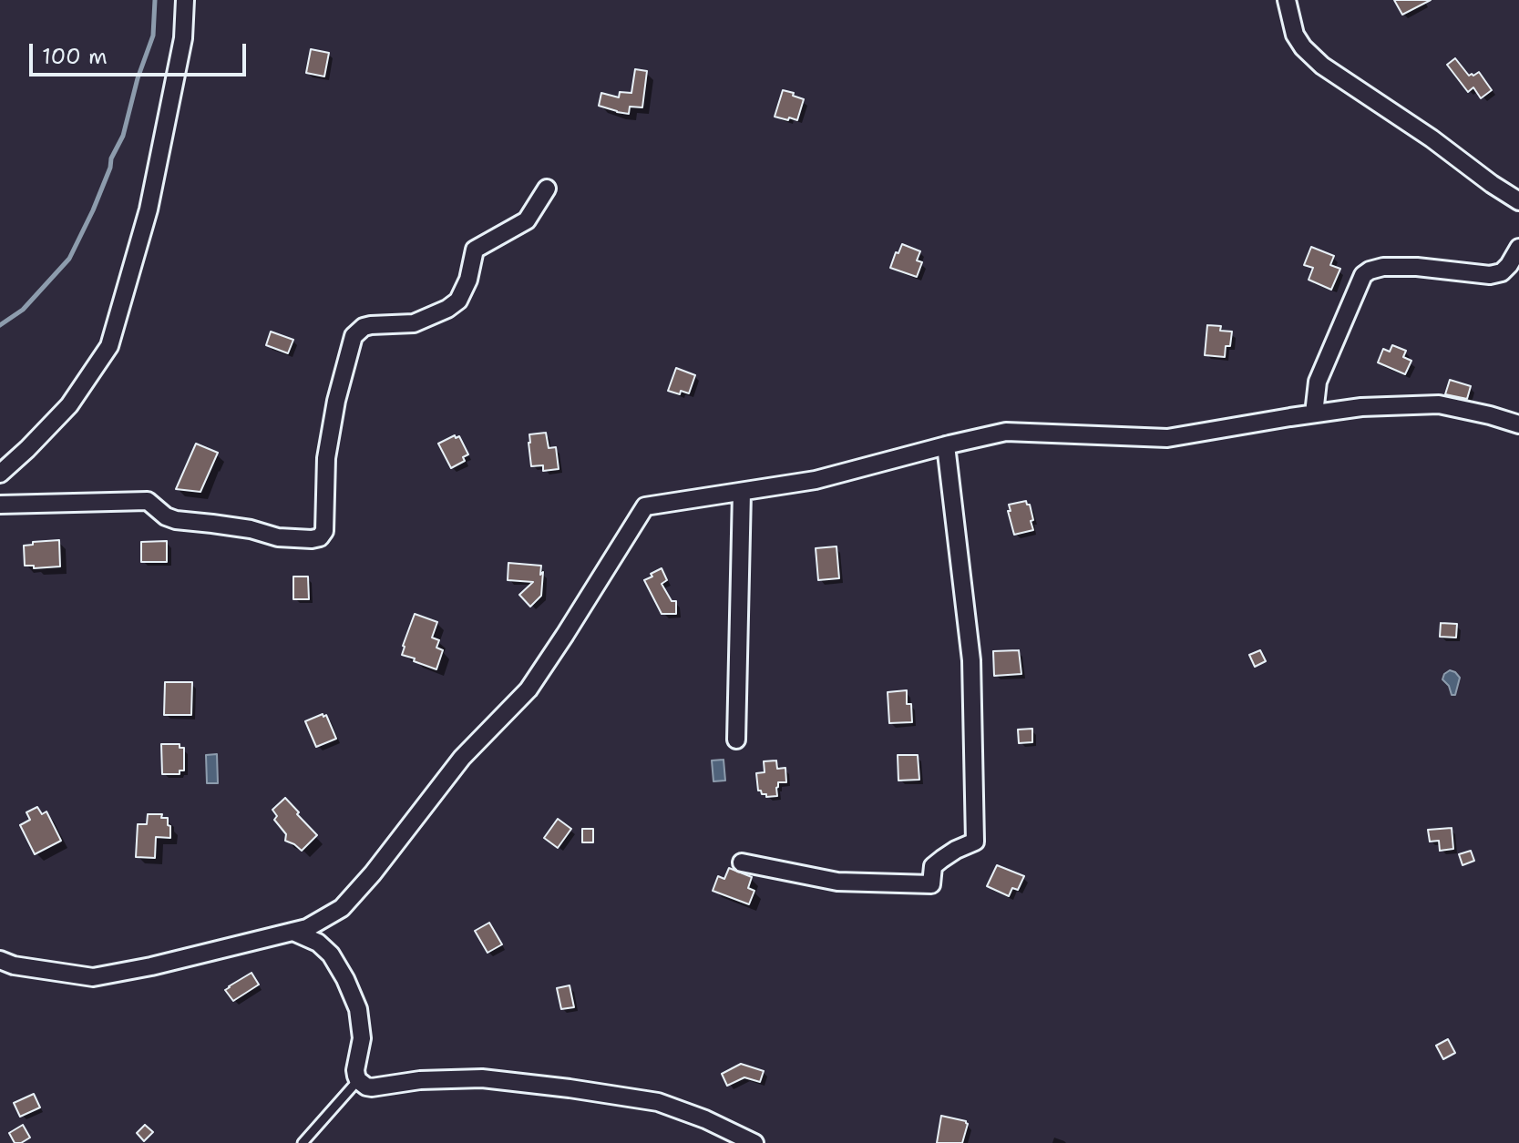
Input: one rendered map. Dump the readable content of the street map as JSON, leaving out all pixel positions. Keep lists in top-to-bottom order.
{
  "scale_bar": "100 m"
}
